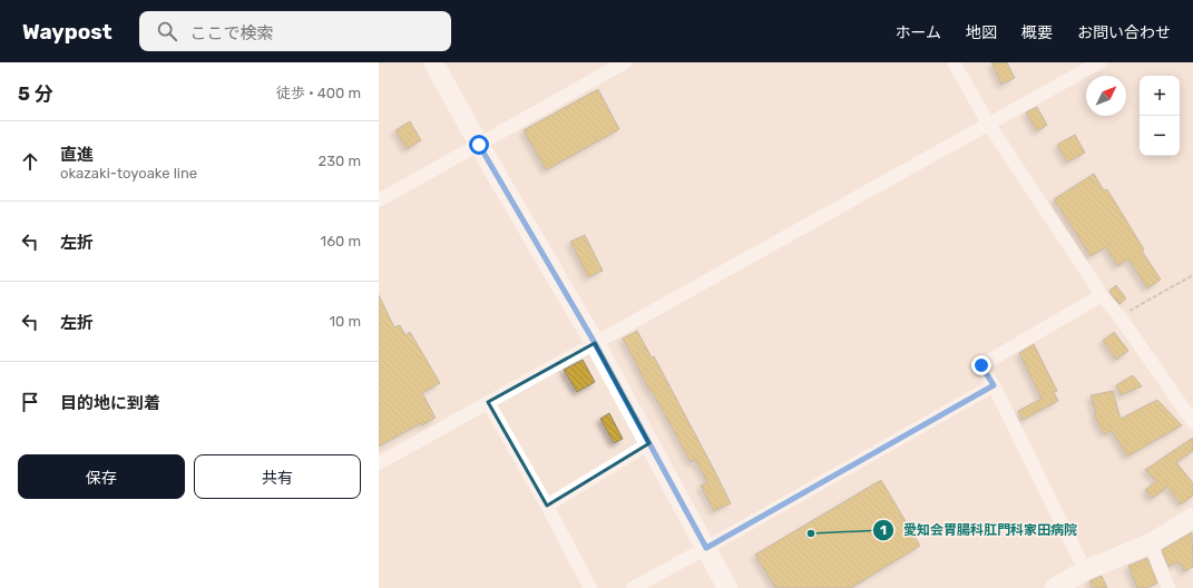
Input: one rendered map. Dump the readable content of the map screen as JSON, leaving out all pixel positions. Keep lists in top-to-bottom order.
{
  "places": ["愛知会胃腸科肛門科家田病院"],
  "north": "top right",
  "page": {
    "header": "Waypost",
    "search": "ここで検索",
    "nav": [
      "ホーム",
      "地図",
      "概要",
      "お問い合わせ"
    ],
    "heading": ["5 分", "徒歩 · 400 m"],
    "map_buttons": ["+", "−"],
    "list": [
      ["直進", "okazaki-toyoake line", "230 m"],
      ["左折", "160 m"],
      ["左折", "10 m"],
      "目的地に到着"
    ],
    "buttons": ["保存", "共有"]
  }
}
